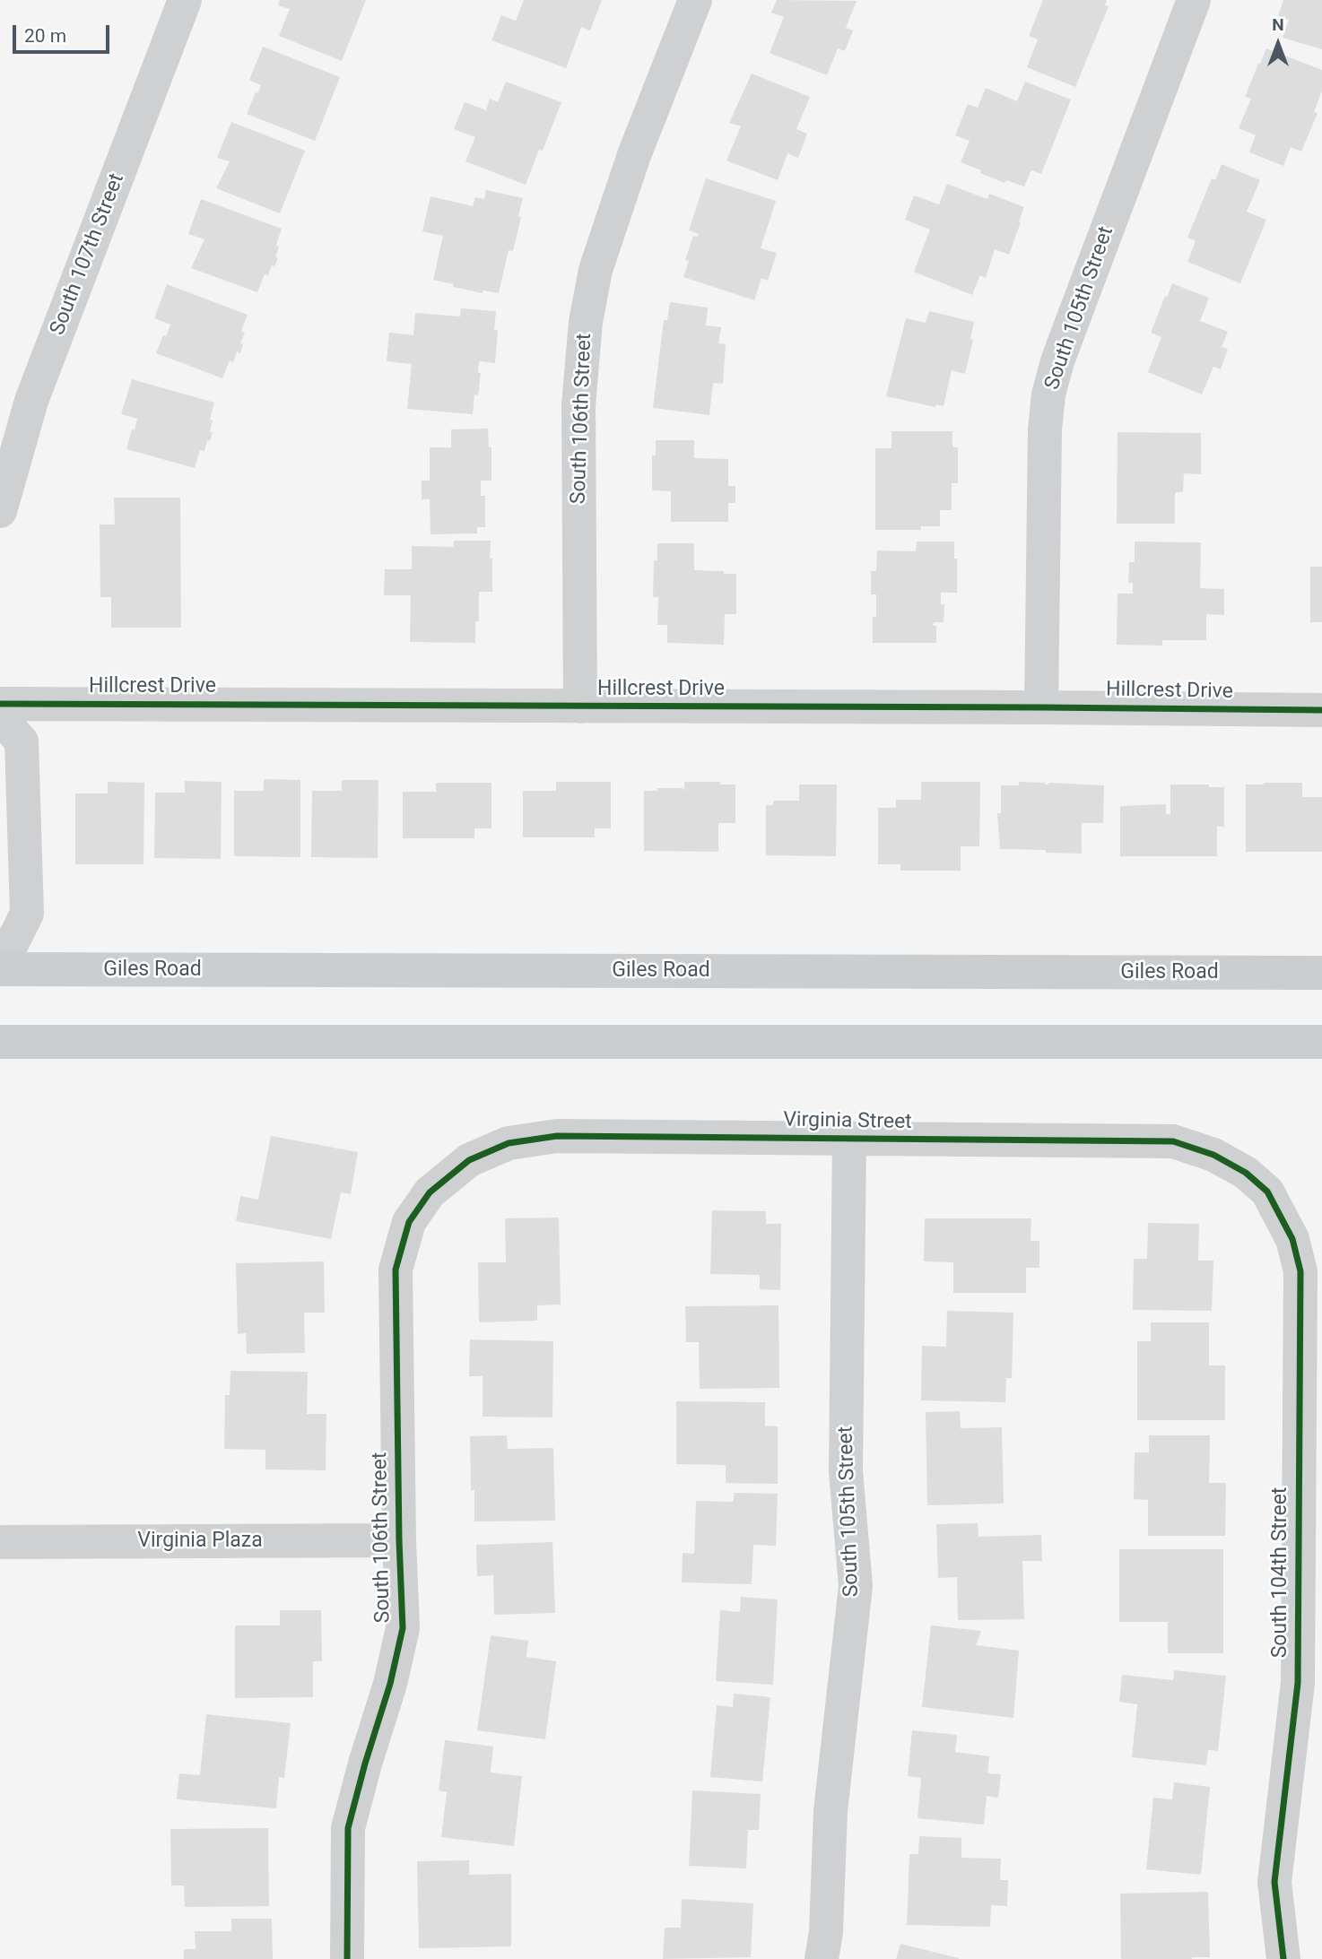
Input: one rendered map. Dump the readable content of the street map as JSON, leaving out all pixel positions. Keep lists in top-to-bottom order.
{
  "streets": {
    "main road": ["Giles Road"],
    "street": [
      "South 107th Street",
      "South 105th Street",
      "South 106th Street",
      "Hillcrest Drive",
      "Virginia Street",
      "Virginia Plaza",
      "South 104th Street"
    ]
  },
  "crossings": [
    ["South 105th Street", "Hillcrest Drive"],
    ["South 105th Street", "Virginia Street"],
    ["South 106th Street", "Hillcrest Drive"],
    ["South 106th Street", "Virginia Street"],
    ["South 106th Street", "Virginia Plaza"],
    ["Virginia Street", "South 104th Street"]
  ],
  "scale_bar": "20 m",
  "north": "top"
}
